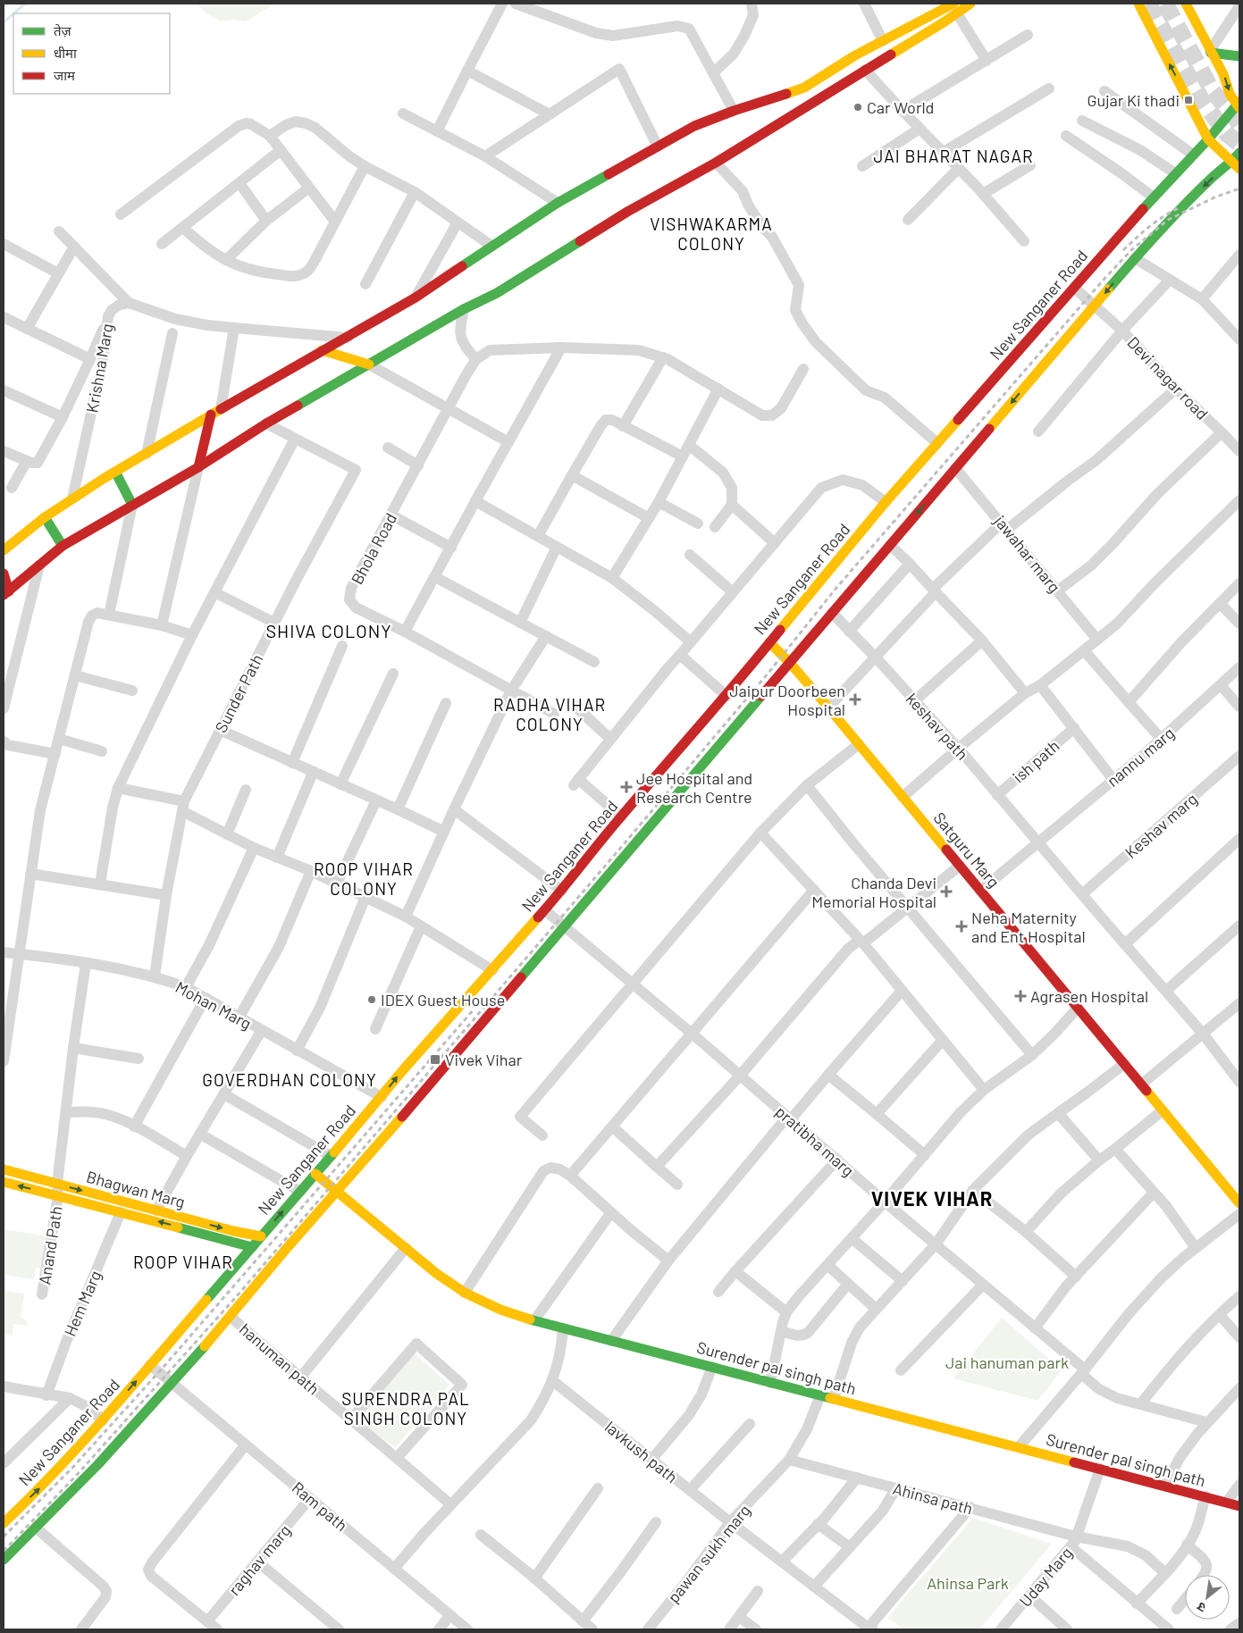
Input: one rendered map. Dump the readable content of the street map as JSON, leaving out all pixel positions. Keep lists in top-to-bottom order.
{
  "streets": {
    "street": [
      "New Sanganer Road",
      "Krishna Marg",
      "Devi nagar road",
      "Bhola Road",
      "jawahar marg",
      "Sunder Path",
      "keshav path",
      "nannu marg",
      "ish path",
      "Keshav marg",
      "Satguru Marg",
      "Mohan Marg",
      "pratibha marg",
      "Bhagwan Marg",
      "Anand Path",
      "Hem Marg",
      "hanuman path",
      "Surender pal singh path",
      "lavkush path",
      "Ahinsa path",
      "Ram path",
      "pawan sukh marg",
      "raghav marg",
      "Uday Marg"
    ]
  },
  "crossings": [
    ["New Sanganer Road", "Devi nagar road"],
    ["New Sanganer Road", "Satguru Marg"],
    ["New Sanganer Road", "Mohan Marg"],
    ["New Sanganer Road", "pratibha marg"],
    ["New Sanganer Road", "Bhagwan Marg"],
    ["New Sanganer Road", "Surender pal singh path"],
    ["New Sanganer Road", "Ram path"],
    ["Sunder Path", "Mohan Marg"],
    ["keshav path", "nannu marg"],
    ["keshav path", "ish path"],
    ["keshav path", "Keshav marg"],
    ["nannu marg", "Satguru Marg"],
    ["Mohan Marg", "Anand Path"],
    ["Bhagwan Marg", "Anand Path"],
    ["Bhagwan Marg", "Hem Marg"],
    ["Surender pal singh path", "pawan sukh marg"],
    ["Surender pal singh path", "Uday Marg"],
    ["lavkush path", "pawan sukh marg"],
    ["Ahinsa path", "pawan sukh marg"],
    ["Ahinsa path", "Uday Marg"],
    ["Ram path", "raghav marg"]
  ],
  "districts": [
    "JAI BHARAT NAGAR",
    "VISHWAKARMA COLONY",
    "SHIVA COLONY",
    "RADHA VIHAR COLONY",
    "ROOP VIHAR COLONY",
    "GOVERDHAN COLONY",
    "VIVEK VIHAR",
    "ROOP VIHAR",
    "SURENDRA PAL SINGH COLONY"
  ],
  "parks": ["Jai hanuman park", "Ahinsa Park"],
  "places": {
    "transit": ["Gujar Ki thadi", "Vivek Vihar"],
    "other": ["Car World", "IDEX Guest House"],
    "health": [
      "Jaipur Doorbeen Hospital",
      "Jee Hospital and Research Centre",
      "Chanda Devi Memorial Hospital",
      "Neha Maternity and Ent Hospital",
      "Agrasen Hospital"
    ]
  },
  "legend": ["तेज़", "धीमा", "जाम"],
  "north": "bottom left"
}
